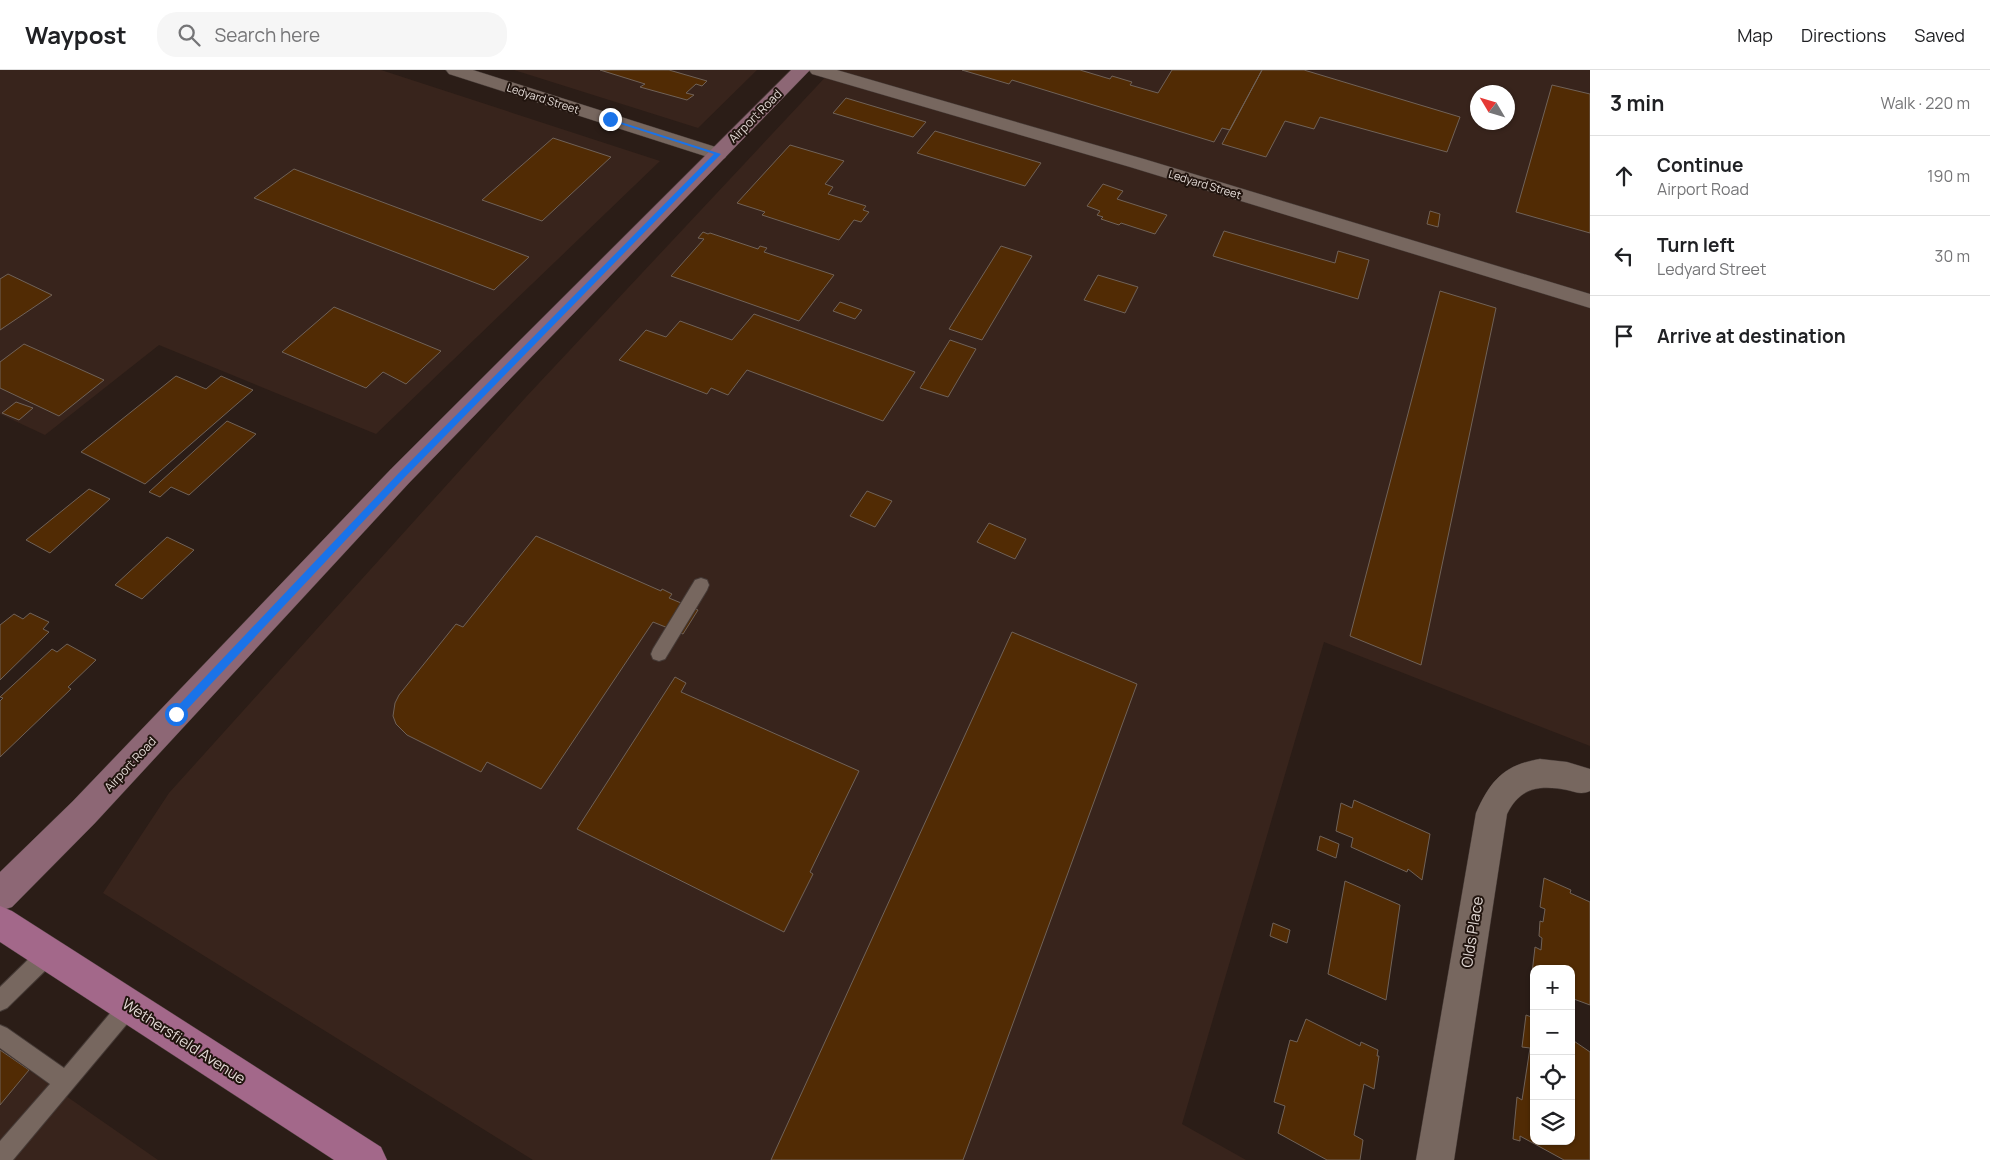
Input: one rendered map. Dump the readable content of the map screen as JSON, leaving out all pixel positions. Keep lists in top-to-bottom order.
{
  "streets": {
    "main road": ["Airport Road", "Wethersfield Avenue"],
    "street": ["Ledyard Street", "Olds Place"]
  },
  "crossings": [
    ["Ledyard Street", "Airport Road"]
  ],
  "north": "top left",
  "page": {
    "header": "Waypost",
    "search": "Search here",
    "nav": ["Map", "Directions", "Saved"],
    "heading": ["3 min", "Walk · 220 m"],
    "list": [
      ["Continue", "Airport Road", "190 m"],
      ["Turn left", "Ledyard Street", "30 m"],
      "Arrive at destination"
    ],
    "map_buttons": ["+", "−"]
  }
}
